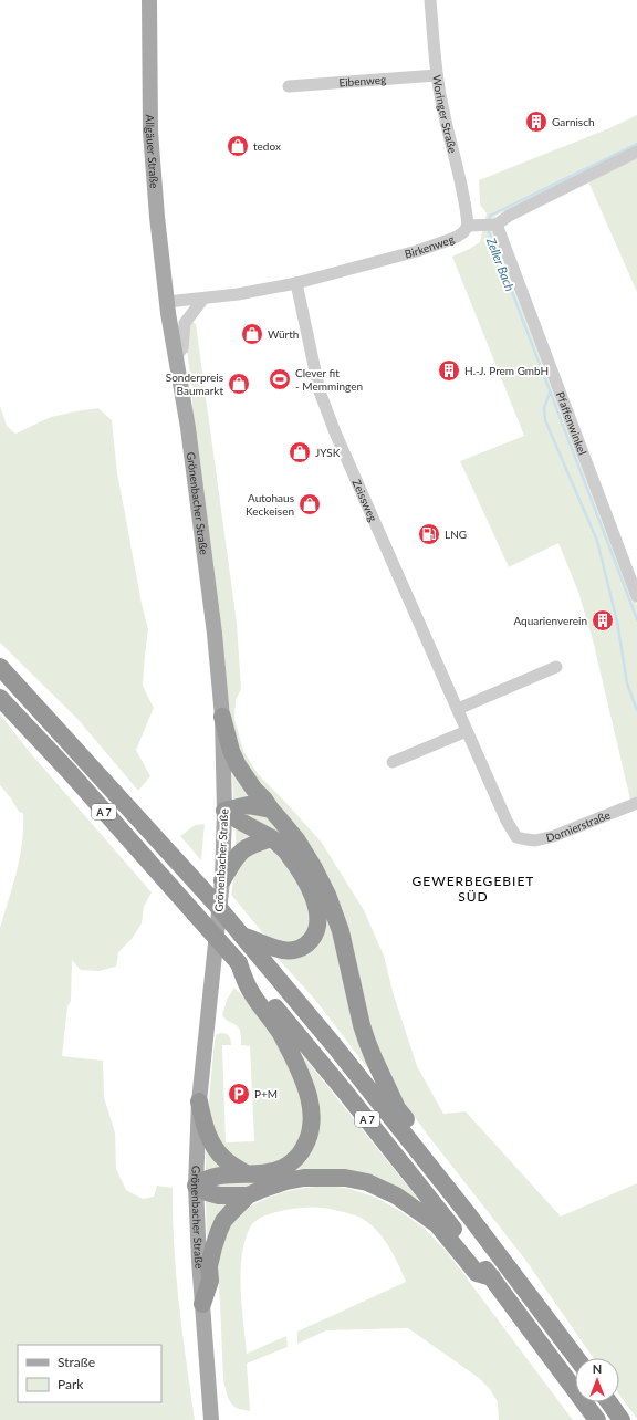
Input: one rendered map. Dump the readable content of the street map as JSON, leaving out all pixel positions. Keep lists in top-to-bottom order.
{
  "streets": {
    "highway": ["A 7"],
    "main road": ["Allgäuer Straße", "Grönenbacher Straße"],
    "street": [
      "Eibenweg",
      "Woringer Straße",
      "Birkenweg",
      "Pfaffenwinkel",
      "Zeissweg",
      "Dornierstraße"
    ]
  },
  "crossings": [
    ["Eibenweg", "Woringer Straße"],
    ["Woringer Straße", "Birkenweg"],
    ["Allgäuer Straße", "Birkenweg"],
    ["Allgäuer Straße", "Grönenbacher Straße"],
    ["Birkenweg", "Zeissweg"],
    ["Birkenweg", "Grönenbacher Straße"],
    ["Zeissweg", "Dornierstraße"],
    ["Grönenbacher Straße", "A 7"]
  ],
  "districts": ["GEWERBEGEBIET SÜD"],
  "water": ["Zeller Bach"],
  "places": {
    "building": ["Garnisch", "H.-J. Prem GmbH", "Aquarienverein"],
    "shop": [
      "tedox",
      "Würth",
      "Sonderpreis Baumarkt",
      "JYSK",
      "Autohaus Keckeisen"
    ],
    "sports": ["Clever fit - Memmingen"],
    "fuel station": ["LNG"],
    "parking": ["P+M"]
  },
  "legend": ["Straße", "Park"],
  "north": "top"
}
